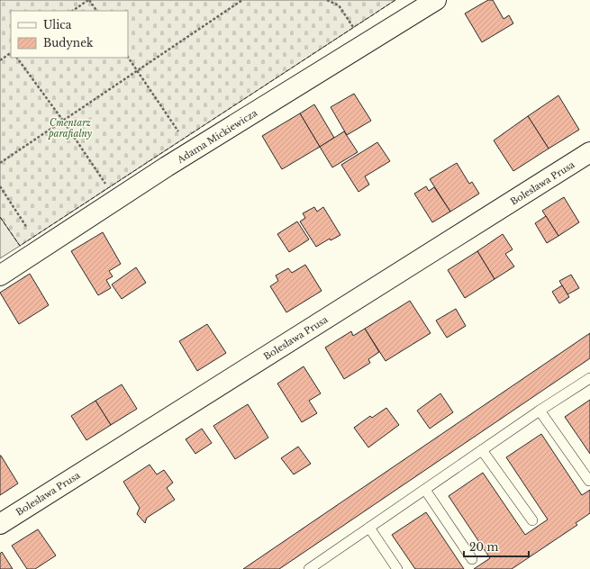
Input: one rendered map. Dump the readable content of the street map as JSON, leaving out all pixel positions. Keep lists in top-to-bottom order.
{
  "streets": {
    "street": ["Adama Mickiewicza", "Bolesława Prusa"]
  },
  "parks": ["Cmentarz parafialny"],
  "legend": ["Ulica", "Budynek"],
  "scale_bar": "20 m"
}
